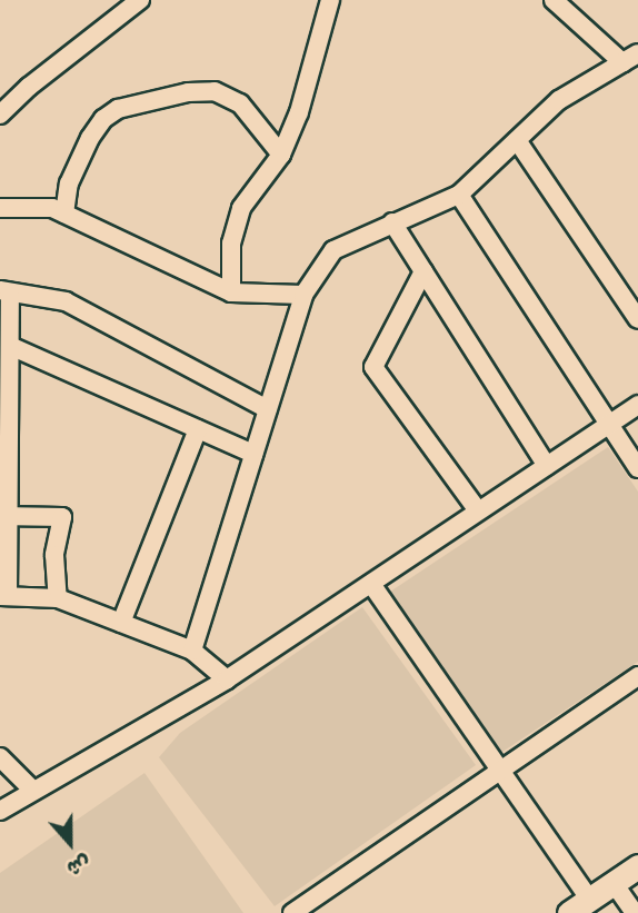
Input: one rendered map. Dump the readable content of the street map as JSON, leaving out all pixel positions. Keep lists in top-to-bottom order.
{
  "north": "bottom"
}
